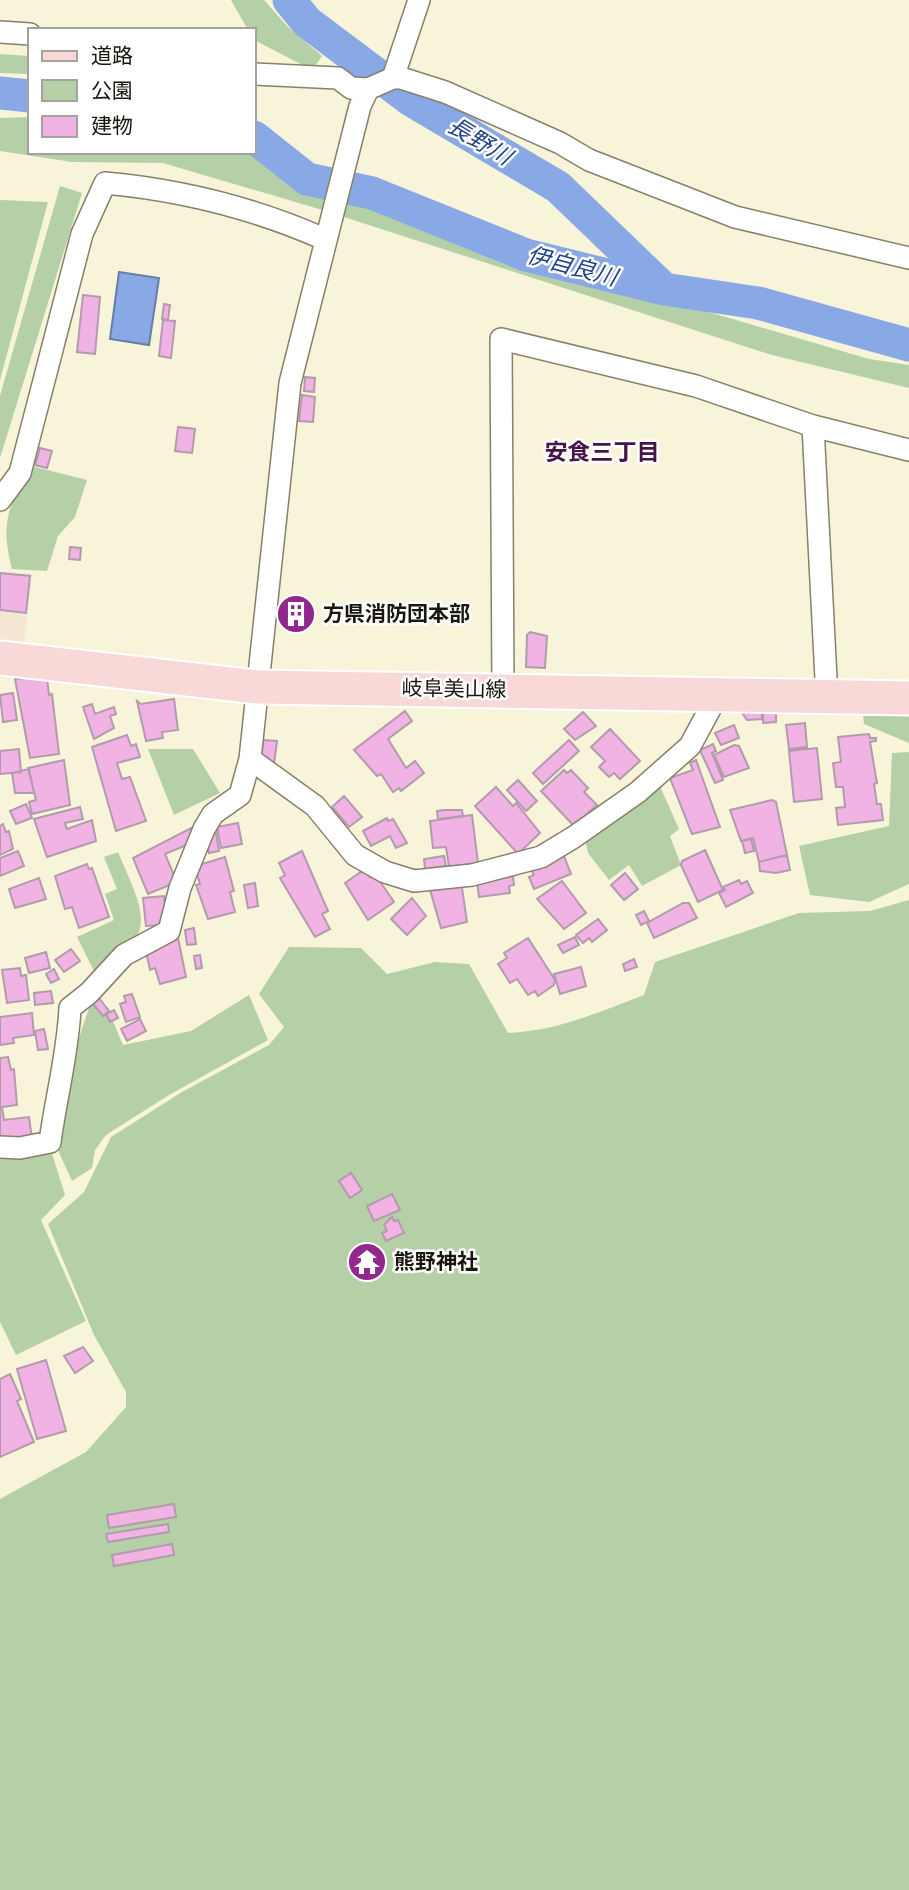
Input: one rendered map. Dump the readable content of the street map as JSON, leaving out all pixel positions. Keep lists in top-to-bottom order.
{
  "streets": {
    "main road": ["岐阜美山線"]
  },
  "districts": ["安食三丁目"],
  "water": ["長野川", "伊自良川"],
  "places": {
    "building": ["方県消防団本部"],
    "temple": ["熊野神社"]
  },
  "legend": ["道路", "公園", "建物"]
}
